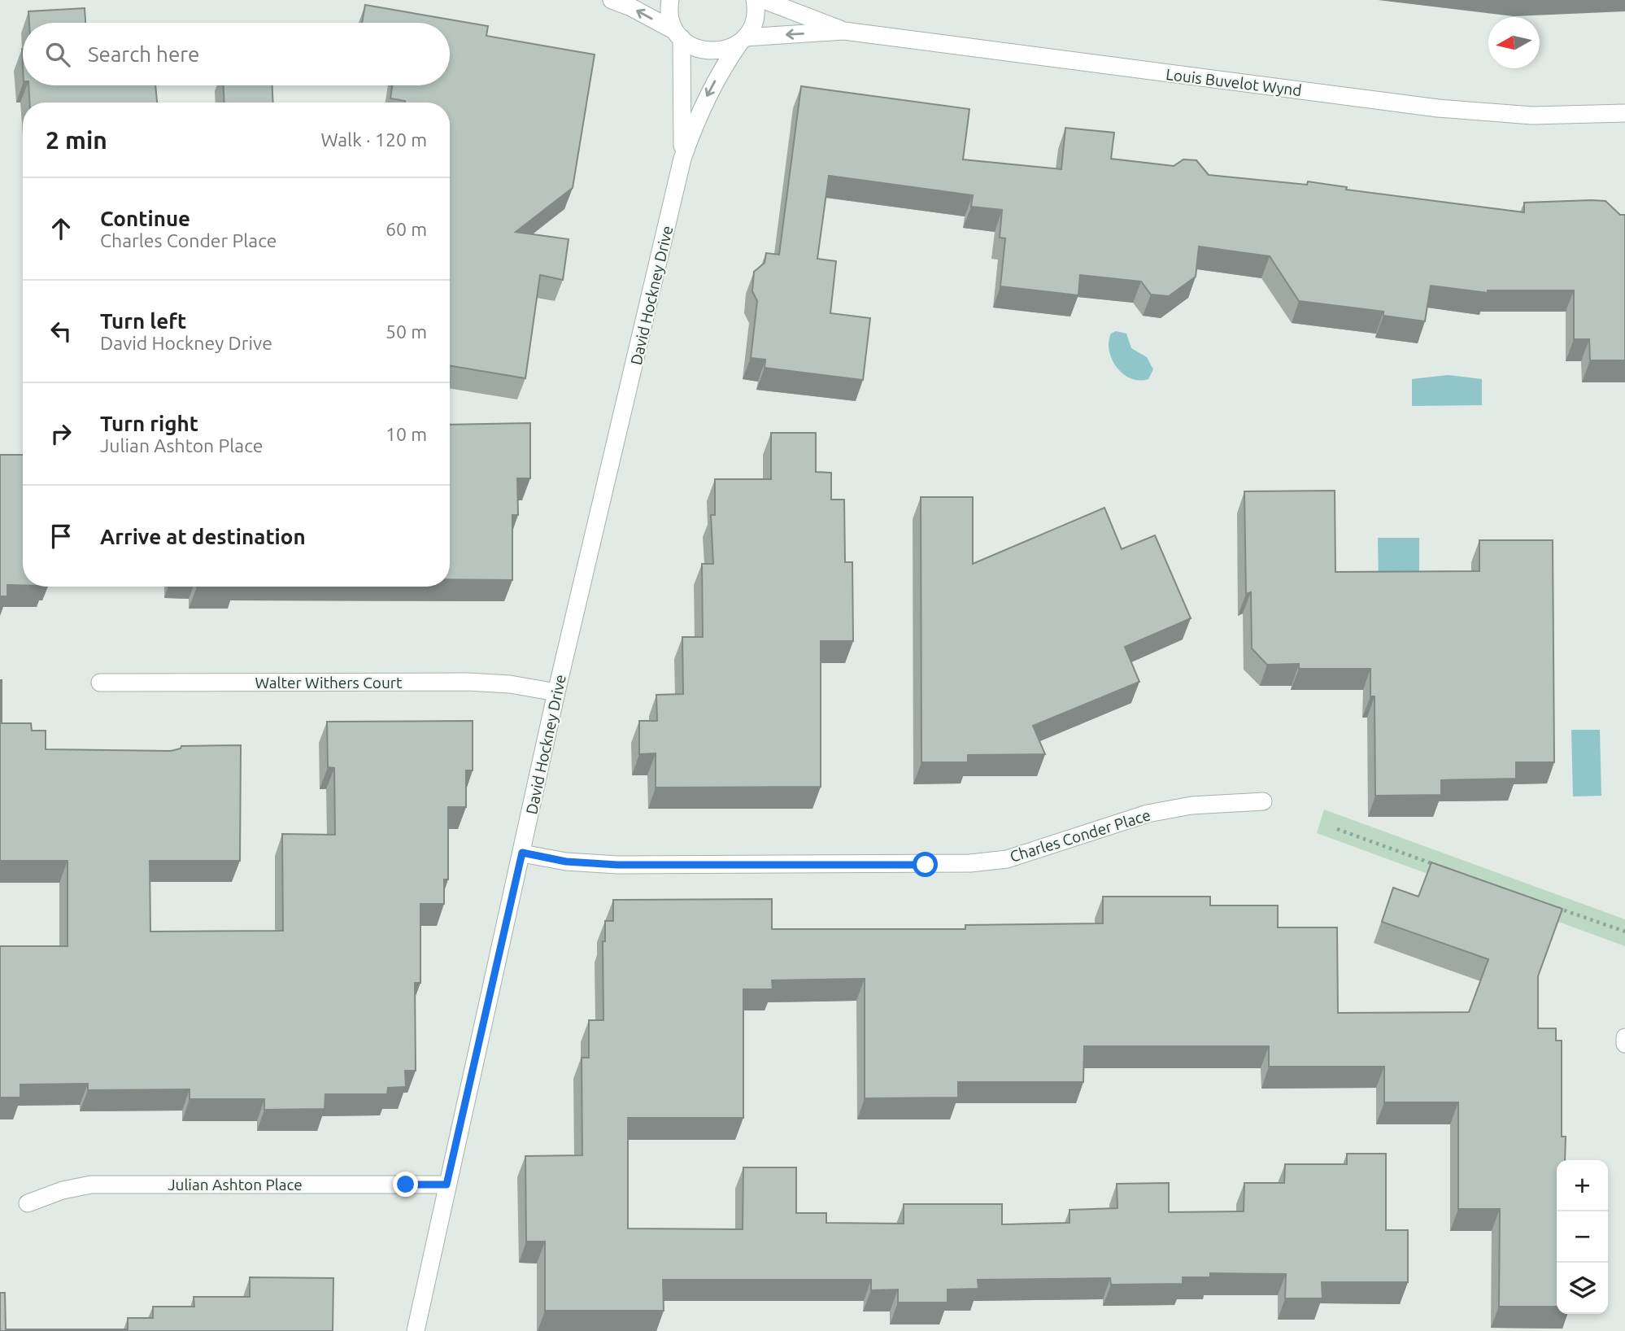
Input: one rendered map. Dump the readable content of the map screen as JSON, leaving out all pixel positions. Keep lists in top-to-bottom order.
{
  "streets": {
    "street": [
      "Louis Buvelot Wynd",
      "David Hockney Drive",
      "Walter Withers Court",
      "Charles Conder Place",
      "Julian Ashton Place"
    ]
  },
  "crossings": [
    ["Louis Buvelot Wynd", "David Hockney Drive"],
    ["David Hockney Drive", "Walter Withers Court"],
    ["David Hockney Drive", "Charles Conder Place"],
    ["David Hockney Drive", "Julian Ashton Place"]
  ],
  "north": "left",
  "page": {
    "search": "Search here",
    "heading": ["2 min", "Walk · 120 m"],
    "list": [
      ["Continue", "Charles Conder Place", "60 m"],
      ["Turn left", "David Hockney Drive", "50 m"],
      ["Turn right", "Julian Ashton Place", "10 m"],
      "Arrive at destination"
    ],
    "map_buttons": ["+", "−"]
  }
}
